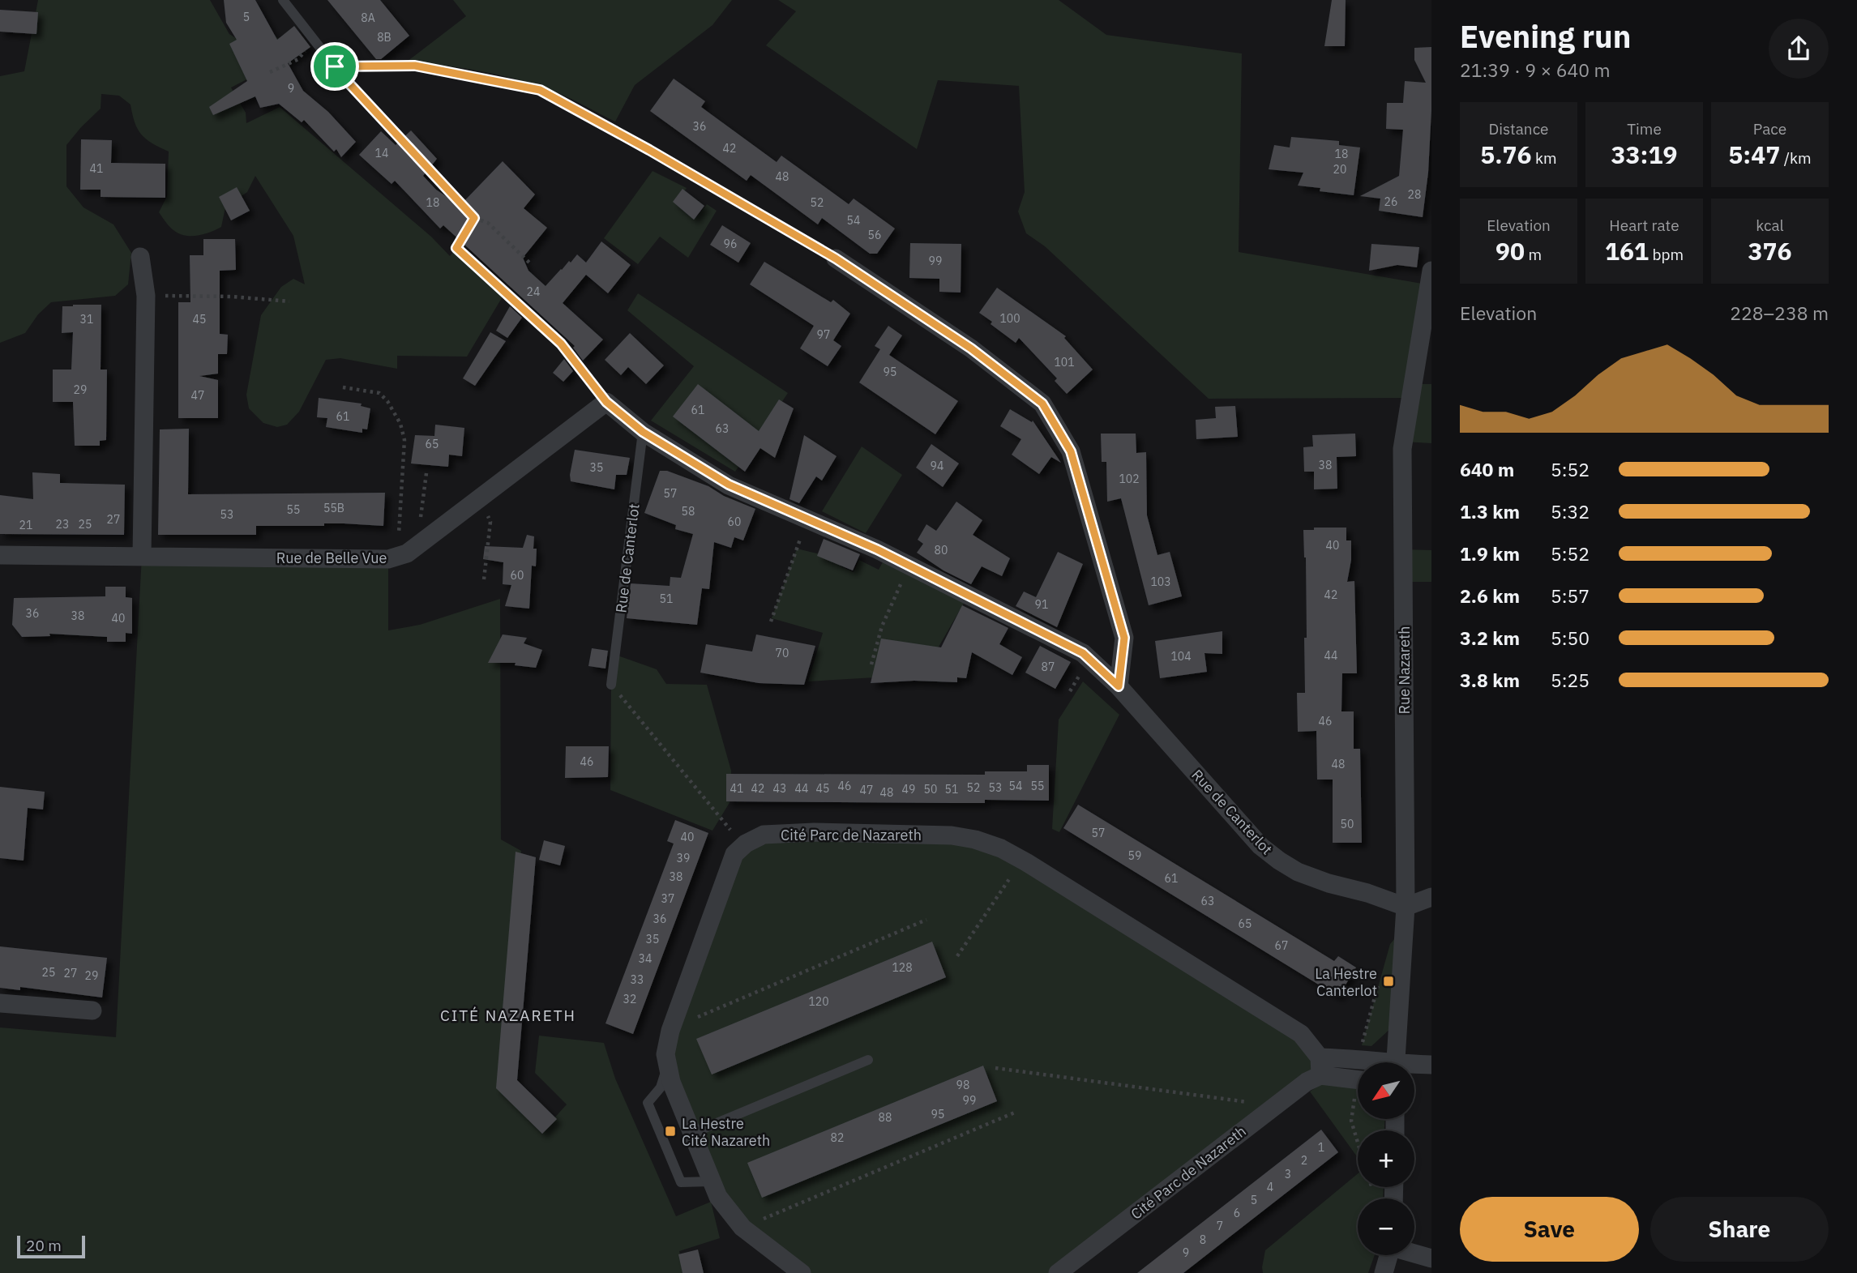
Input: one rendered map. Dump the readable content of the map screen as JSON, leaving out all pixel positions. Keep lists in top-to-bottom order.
{
  "streets": {
    "street": [
      "Rue de Belle Vue",
      "Rue de Canterlot",
      "Rue Nazareth",
      "Cité Parc de Nazareth"
    ]
  },
  "crossings": [
    ["Rue de Belle Vue", "Rue de Canterlot"],
    ["Rue de Canterlot", "Rue Nazareth"]
  ],
  "districts": ["CITÉ NAZARETH"],
  "places": {
    "transit": ["La Hestre Canterlot", "La Hestre Cité Nazareth"]
  },
  "house_numbers": [
    "5",
    "8A",
    "8B",
    "9",
    "36",
    "42",
    "14",
    "18",
    "41",
    "20",
    "48",
    "28",
    "26",
    "18",
    "52",
    "54",
    "56",
    "96",
    "99",
    "24",
    "100",
    "31",
    "45",
    "97",
    "101",
    "95",
    "29",
    "47",
    "61",
    "61",
    "63",
    "65",
    "38",
    "94",
    "35",
    "102",
    "57",
    "55B",
    "55",
    "58",
    "53",
    "27",
    "60",
    "23",
    "25",
    "21",
    "40",
    "80",
    "60",
    "103",
    "42",
    "51",
    "91",
    "36",
    "38",
    "40",
    "70",
    "44",
    "104",
    "87",
    "46",
    "46",
    "48",
    "46",
    "54",
    "55",
    "52",
    "53",
    "41",
    "42",
    "43",
    "44",
    "45",
    "49",
    "50",
    "51",
    "47",
    "48",
    "50",
    "57",
    "40",
    "59",
    "39",
    "38",
    "61",
    "37",
    "63",
    "36",
    "65",
    "35",
    "67",
    "34",
    "128",
    "25",
    "27",
    "29",
    "33",
    "32",
    "120",
    "98",
    "99",
    "95",
    "88",
    "82",
    "1",
    "2",
    "3",
    "4",
    "5",
    "6",
    "7",
    "8",
    "9"
  ],
  "scale_bar": "20 m",
  "north": "bottom left",
  "page": {
    "heading": ["Evening run", "21:39 · 9 × 640 m"],
    "stats": [
      ["Distance", "5.76 km"],
      ["Time", "33:19"],
      ["Pace", "5:47 /km"],
      ["Elevation", "90 m"],
      ["Heart rate", "161 bpm"],
      ["kcal", "376"]
    ],
    "chart": ["Elevation", "228–238 m"],
    "list": [
      {
        "name": "640 m",
        "note": "5:52"
      },
      {
        "name": "1.3 km",
        "note": "5:32"
      },
      {
        "name": "1.9 km",
        "note": "5:52"
      },
      {
        "name": "2.6 km",
        "note": "5:57"
      },
      {
        "name": "3.2 km",
        "note": "5:50"
      },
      {
        "name": "3.8 km",
        "note": "5:25"
      }
    ],
    "map_buttons": ["+", "−"],
    "buttons": ["Save", "Share"],
    "scale": "20 m"
  }
}
